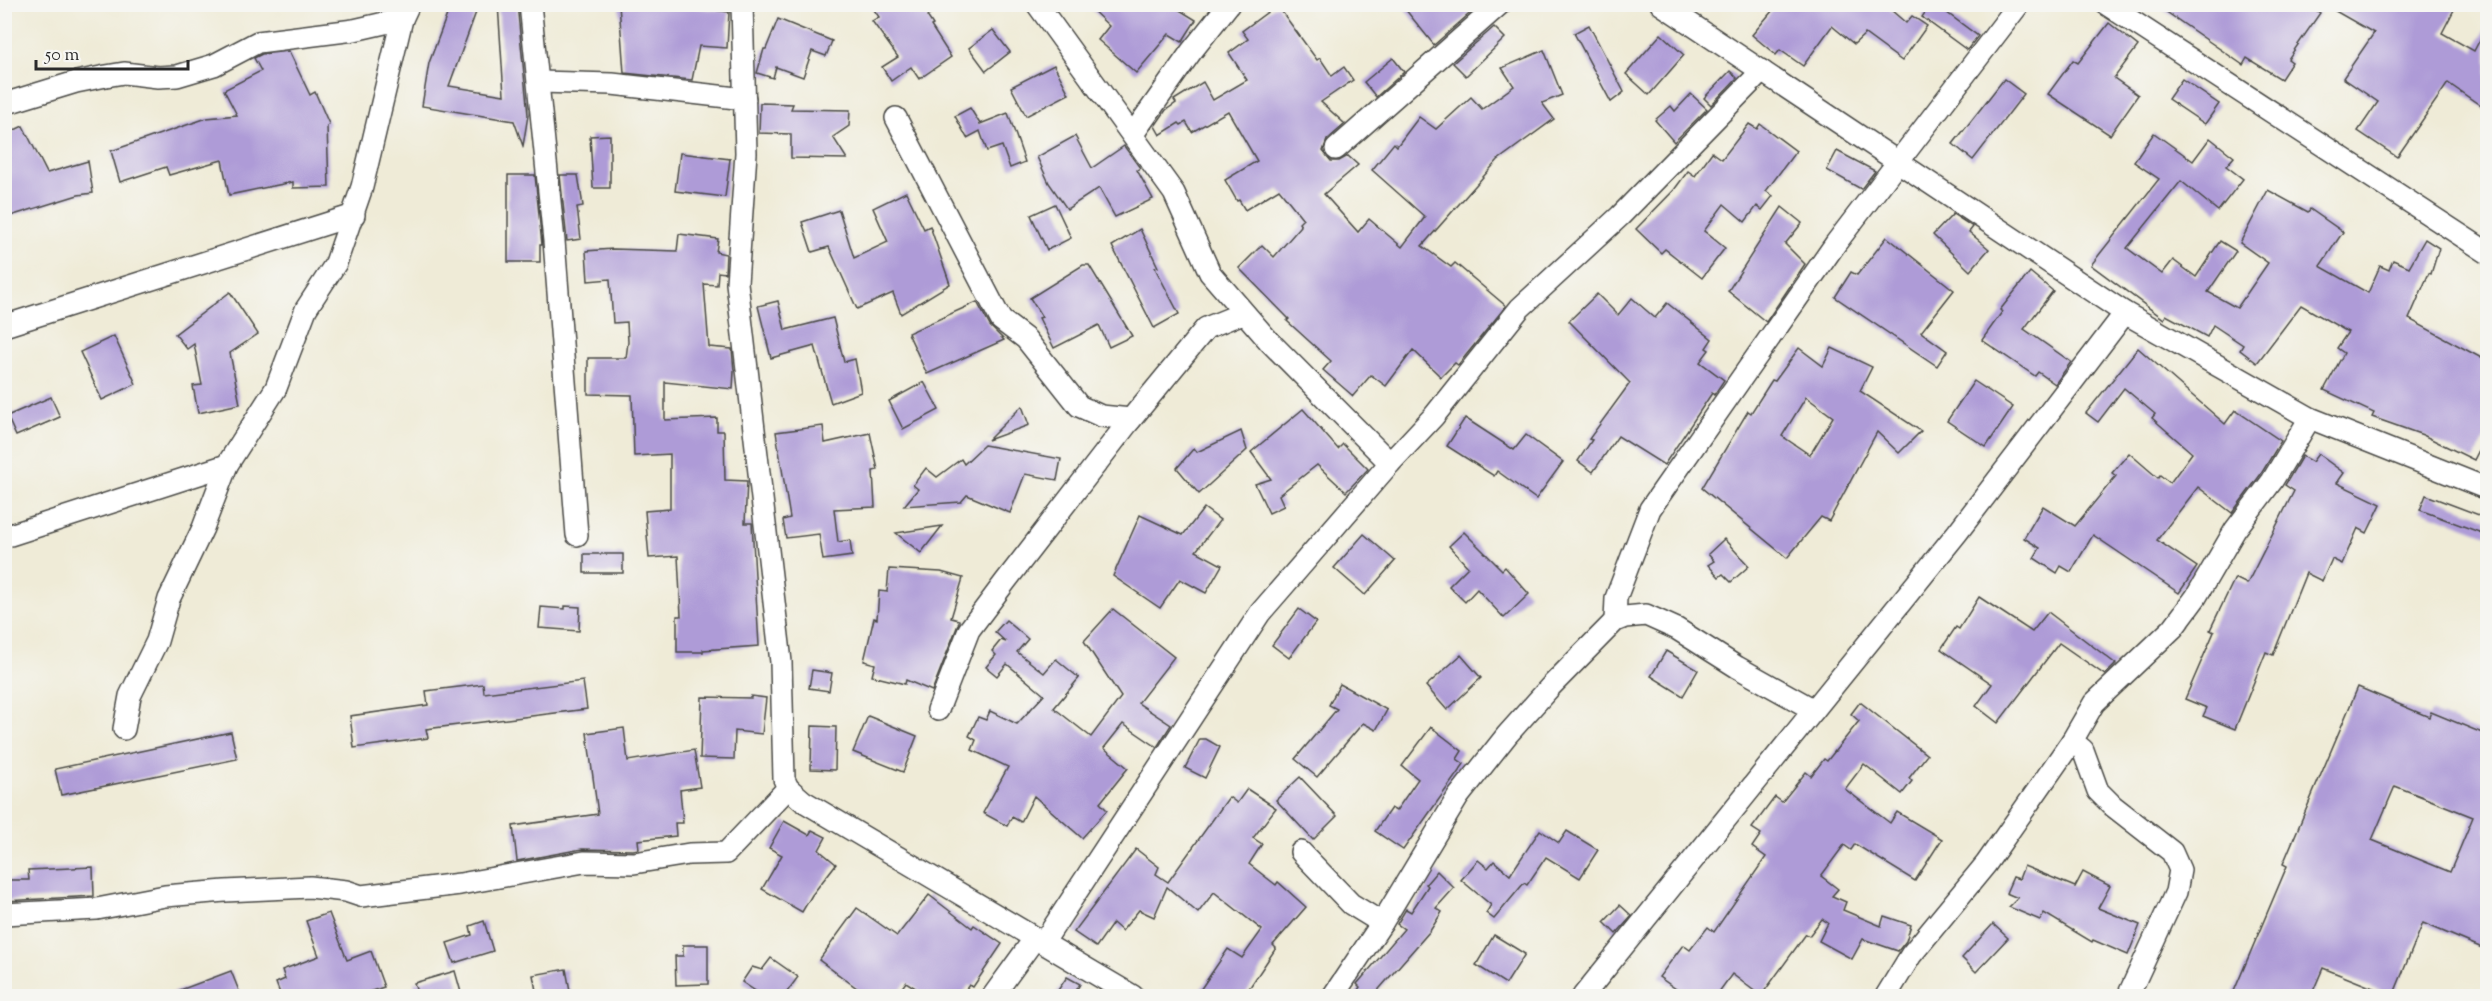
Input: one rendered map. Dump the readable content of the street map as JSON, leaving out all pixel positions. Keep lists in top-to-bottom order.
{
  "scale_bar": "50 m"
}
